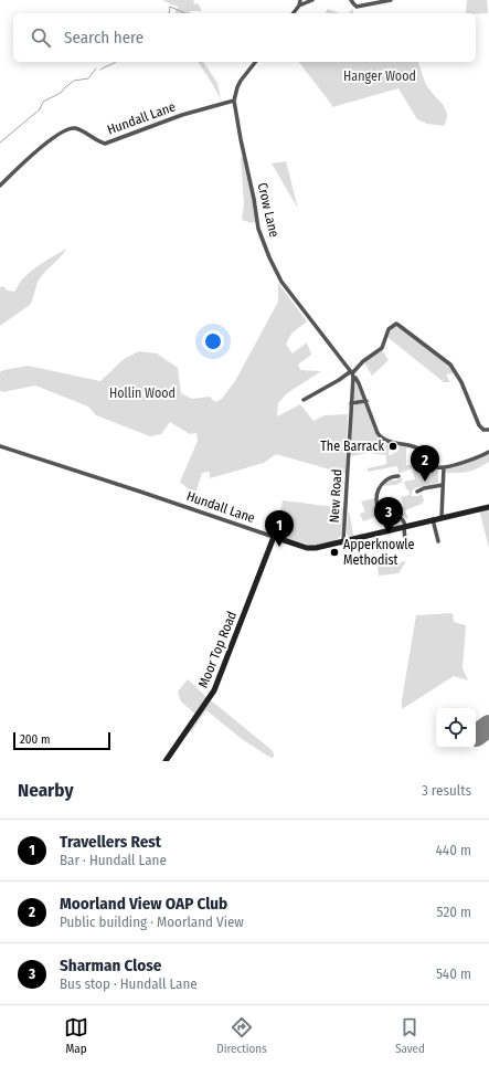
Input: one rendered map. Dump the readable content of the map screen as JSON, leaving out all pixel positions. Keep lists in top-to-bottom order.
{
  "streets": {
    "street": [
      "Hundall Lane",
      "Crow Lane",
      "New Road",
      "Moor Top Road"
    ]
  },
  "crossings": [
    ["Hundall Lane", "Crow Lane"],
    ["Hundall Lane", "New Road"],
    ["Hundall Lane", "Moor Top Road"],
    ["Crow Lane", "New Road"]
  ],
  "parks": ["Hanger Wood", "Hollin Wood"],
  "places": ["The Barrack", "Apperknowle Methodist"],
  "scale_bar": "200 m",
  "page": {
    "search": "Search here",
    "pins": ["2", "3", "1"],
    "scale": "200 m",
    "heading": ["Nearby", "3 results"],
    "list": [
      {
        "mark": "1",
        "name": "Travellers Rest",
        "note": "Bar · Hundall Lane",
        "value": "440 m"
      },
      {
        "mark": "2",
        "name": "Moorland View OAP Club",
        "note": "Public building · Moorland View",
        "value": "520 m"
      },
      {
        "mark": "3",
        "name": "Sharman Close",
        "note": "Bus stop · Hundall Lane",
        "value": "540 m"
      }
    ],
    "nav": ["Map", "Directions", "Saved"]
  }
}
